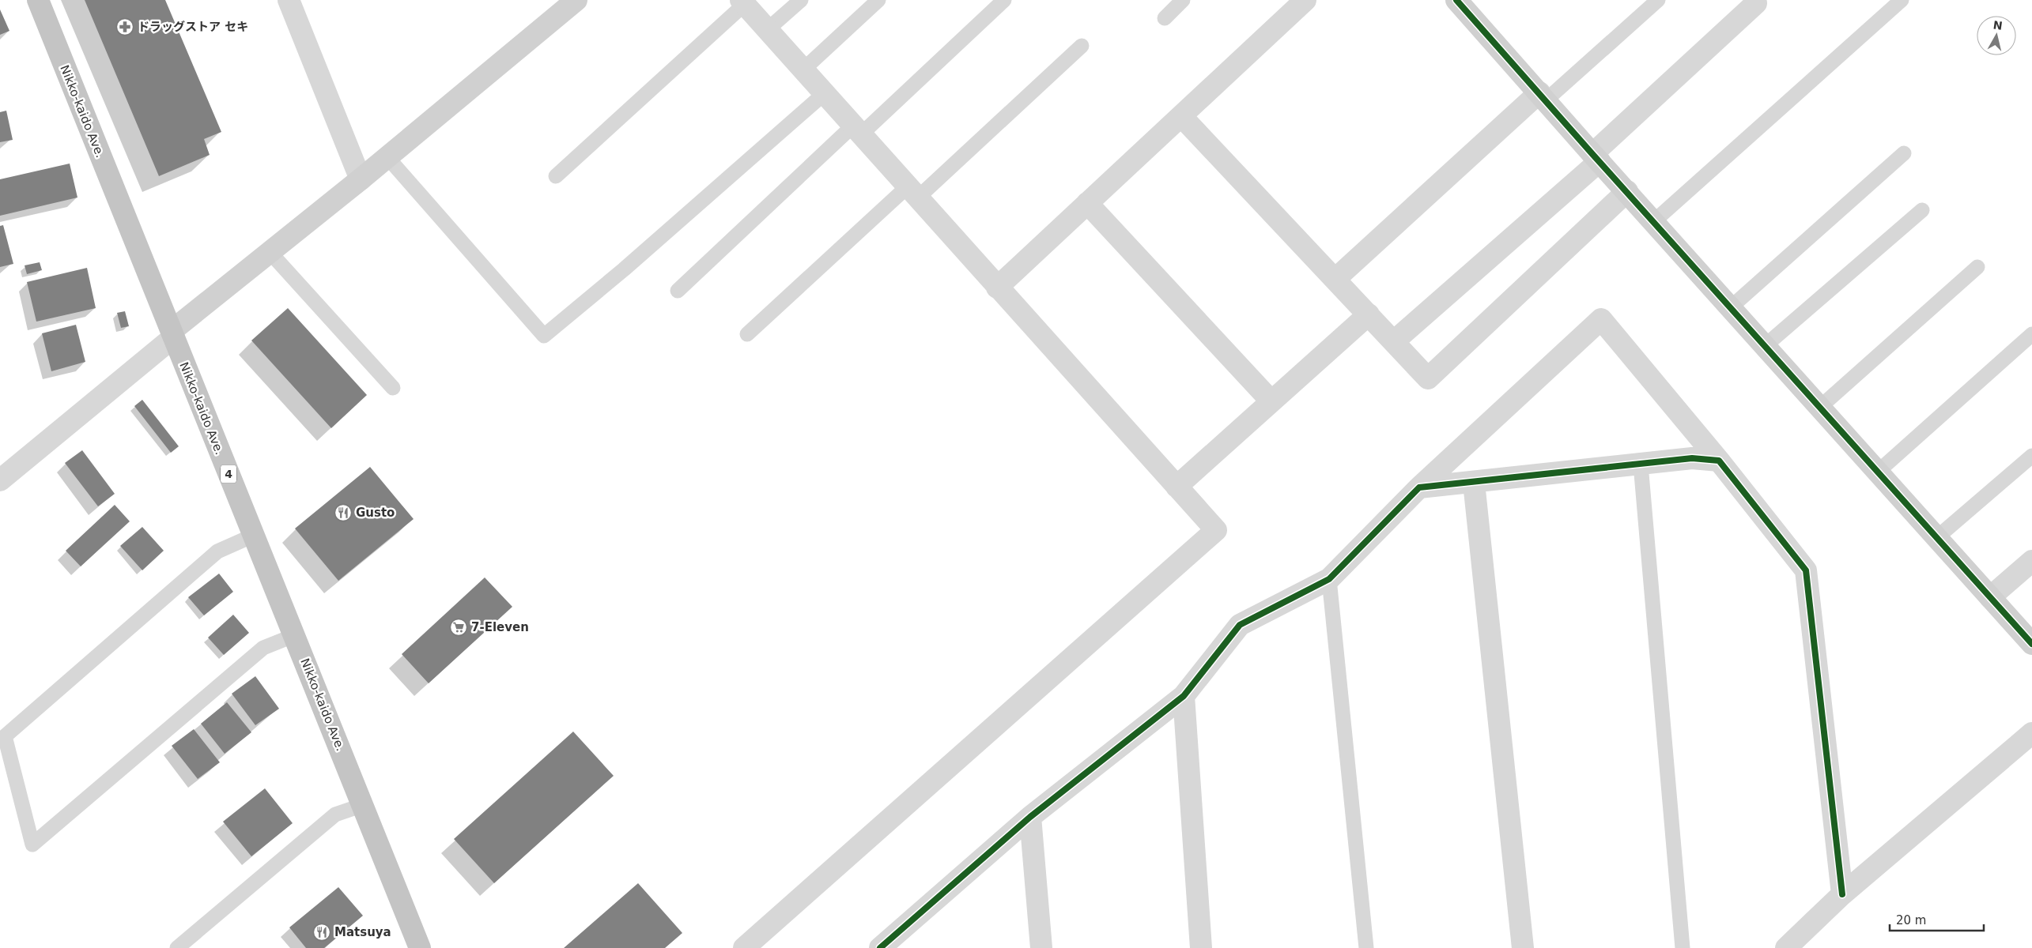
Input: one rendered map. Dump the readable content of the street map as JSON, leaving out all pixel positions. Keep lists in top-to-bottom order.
{
  "streets": {
    "highway": ["Nikko-kaido Ave.", "4"]
  },
  "places": {
    "pharmacy": ["ドラッグストア セキ"],
    "restaurant": ["Gusto", "Matsuya"],
    "supermarket": ["7-Eleven"]
  },
  "scale_bar": "20 m",
  "north": "top"
}
